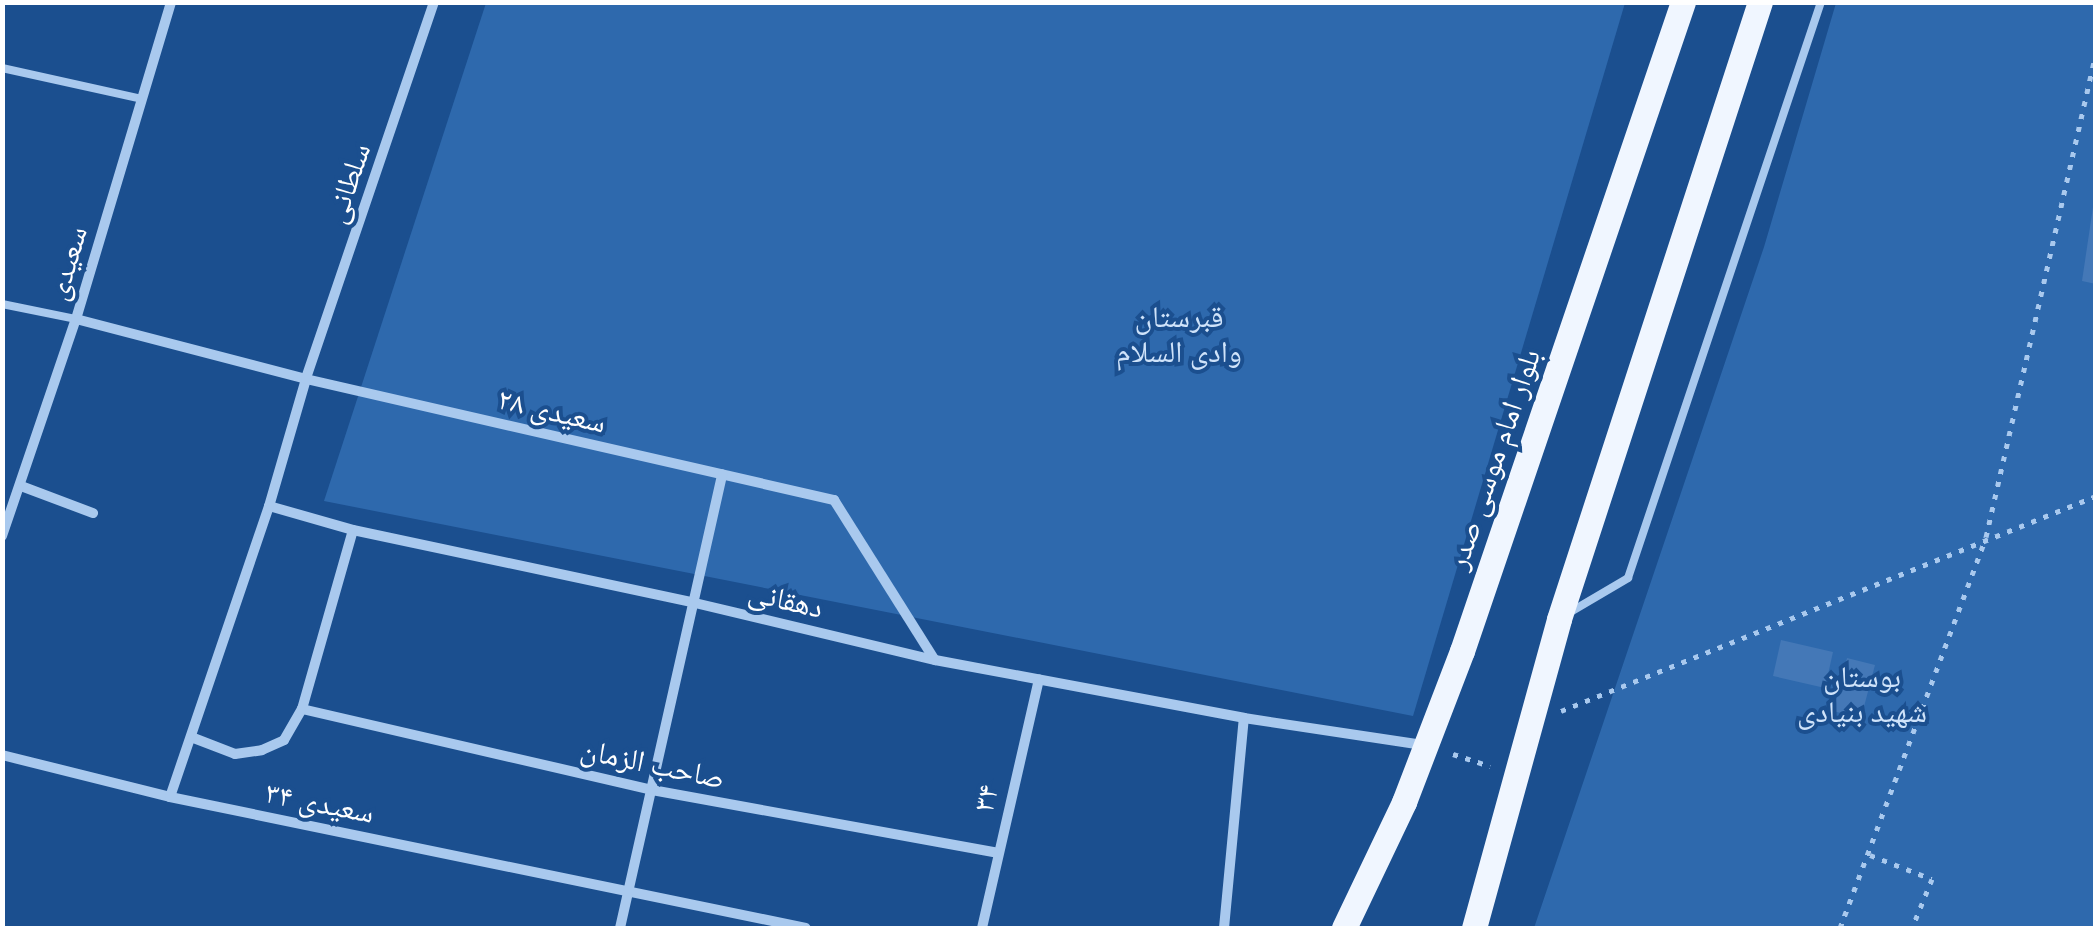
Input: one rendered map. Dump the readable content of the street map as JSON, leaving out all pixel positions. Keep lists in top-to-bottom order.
{
  "streets": {
    "main road": ["بلوار امام موسی صدر"],
    "street": [
      "سلطانی",
      "سعیدی",
      "سعیدی ۲۸",
      "دهقانی",
      "صاحب الزمان",
      "۳۴",
      "سعیدی ۳۴"
    ]
  },
  "crossings": [
    ["سلطانی", "سعیدی ۲۸"],
    ["سعیدی", "سعیدی ۲۸"],
    ["سعیدی ۲۸", "دهقانی"],
    ["بلوار امام موسی صدر", "دهقانی"],
    ["دهقانی", "۳۴"],
    ["صاحب الزمان", "۳۴"]
  ],
  "parks": ["قبرستان وادی السلام", "بوستان شهید بنیادی"]
}
